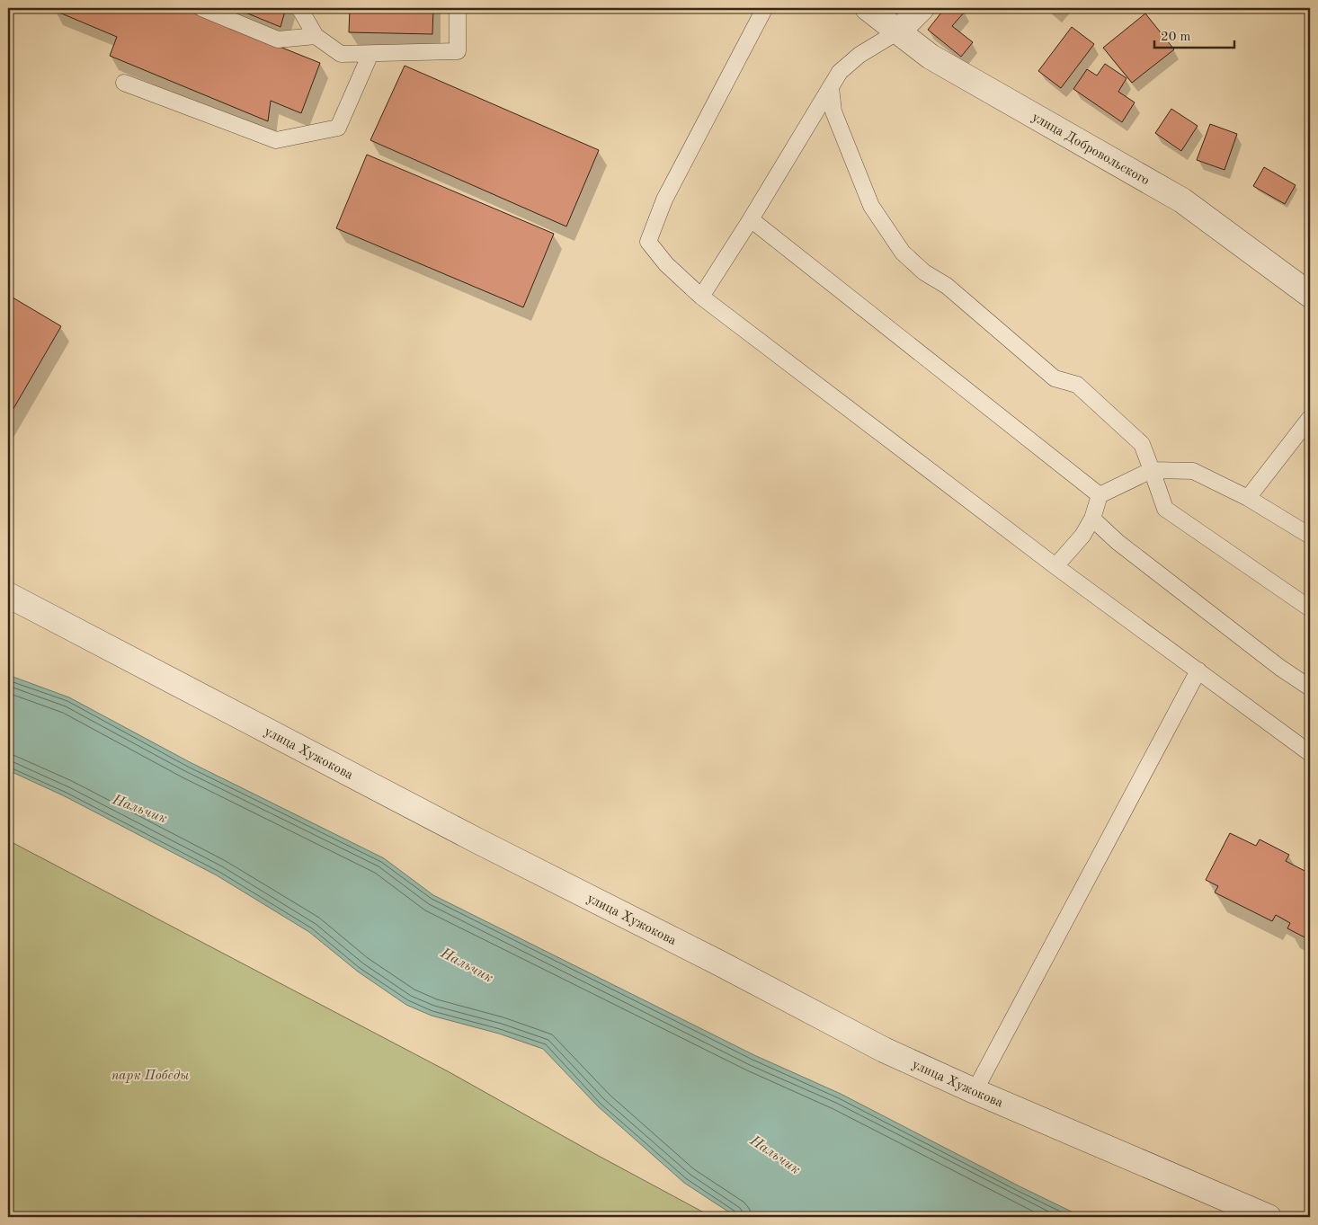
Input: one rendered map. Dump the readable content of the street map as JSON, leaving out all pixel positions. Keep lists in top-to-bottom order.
{
  "streets": {
    "street": ["улица Добровольского", "улица Хужокова"]
  },
  "water": ["Нальчик"],
  "parks": ["парк Победы"],
  "scale_bar": "20 m"
}
